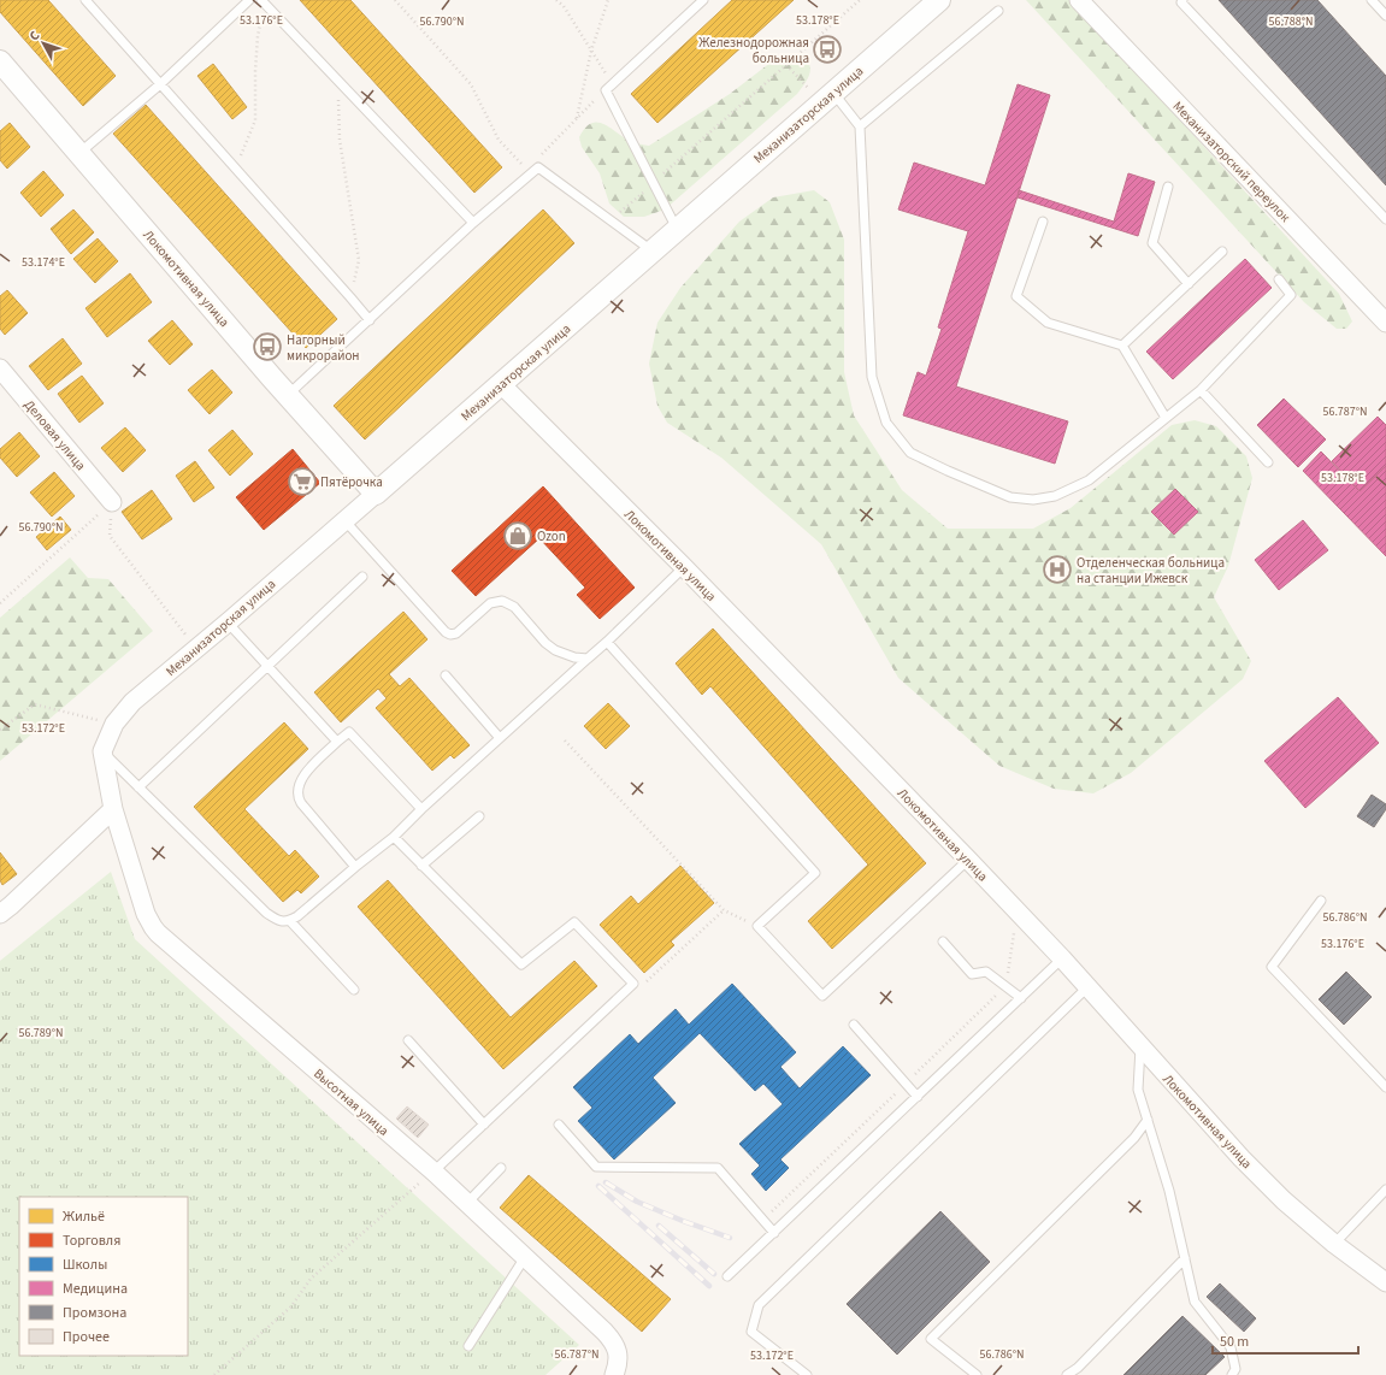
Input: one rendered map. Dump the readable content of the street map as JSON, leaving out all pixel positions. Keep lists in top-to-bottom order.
{
  "streets": {
    "street": [
      "Механизаторская улица",
      "Механизаторский переулок",
      "Локомотивная улица",
      "Деловая улица",
      "Высотная улица"
    ]
  },
  "crossings": [
    ["Механизаторская улица", "Локомотивная улица"],
    ["Механизаторская улица", "Высотная улица"]
  ],
  "places": {
    "bus stop": ["Железнодорожная больница", "Нагорный микрорайон"],
    "supermarket": ["Пятёрочка"],
    "shop": ["Ozon"],
    "hospital": ["Отделенческая больница на станции Ижевск"]
  },
  "legend": [
    "Жильё",
    "Торговля",
    "Школы",
    "Медицина",
    "Промзона",
    "Прочее"
  ],
  "scale_bar": "50 m",
  "north": "top left",
  "coordinates": [
    "53.176°E",
    "53.178°E",
    "56.790°N",
    "56.788°N",
    "53.174°E",
    "56.787°N",
    "53.172°E",
    "56.786°N",
    "56.789°N"
  ]
}
